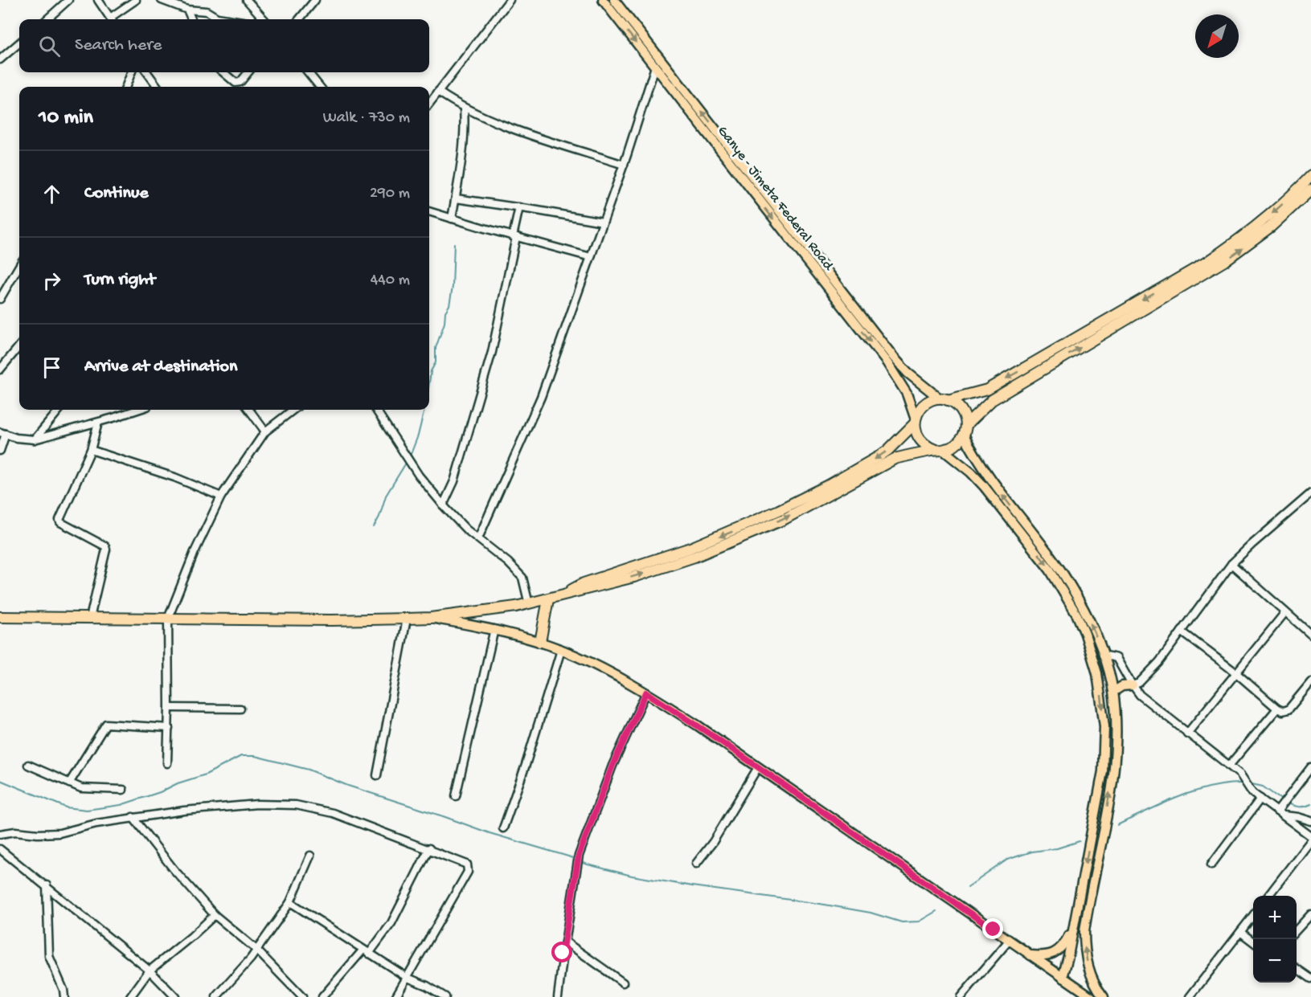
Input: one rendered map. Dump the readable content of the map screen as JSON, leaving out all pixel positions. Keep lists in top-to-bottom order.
{
  "streets": {
    "main road": ["Ganye - Jimeta Federal Road"]
  },
  "north": "bottom left",
  "page": {
    "search": "Search here",
    "heading": ["10 min", "Walk · 730 m"],
    "list": [
      ["Continue", "290 m"],
      ["Turn right", "440 m"],
      "Arrive at destination"
    ],
    "map_buttons": ["+", "−"]
  }
}
